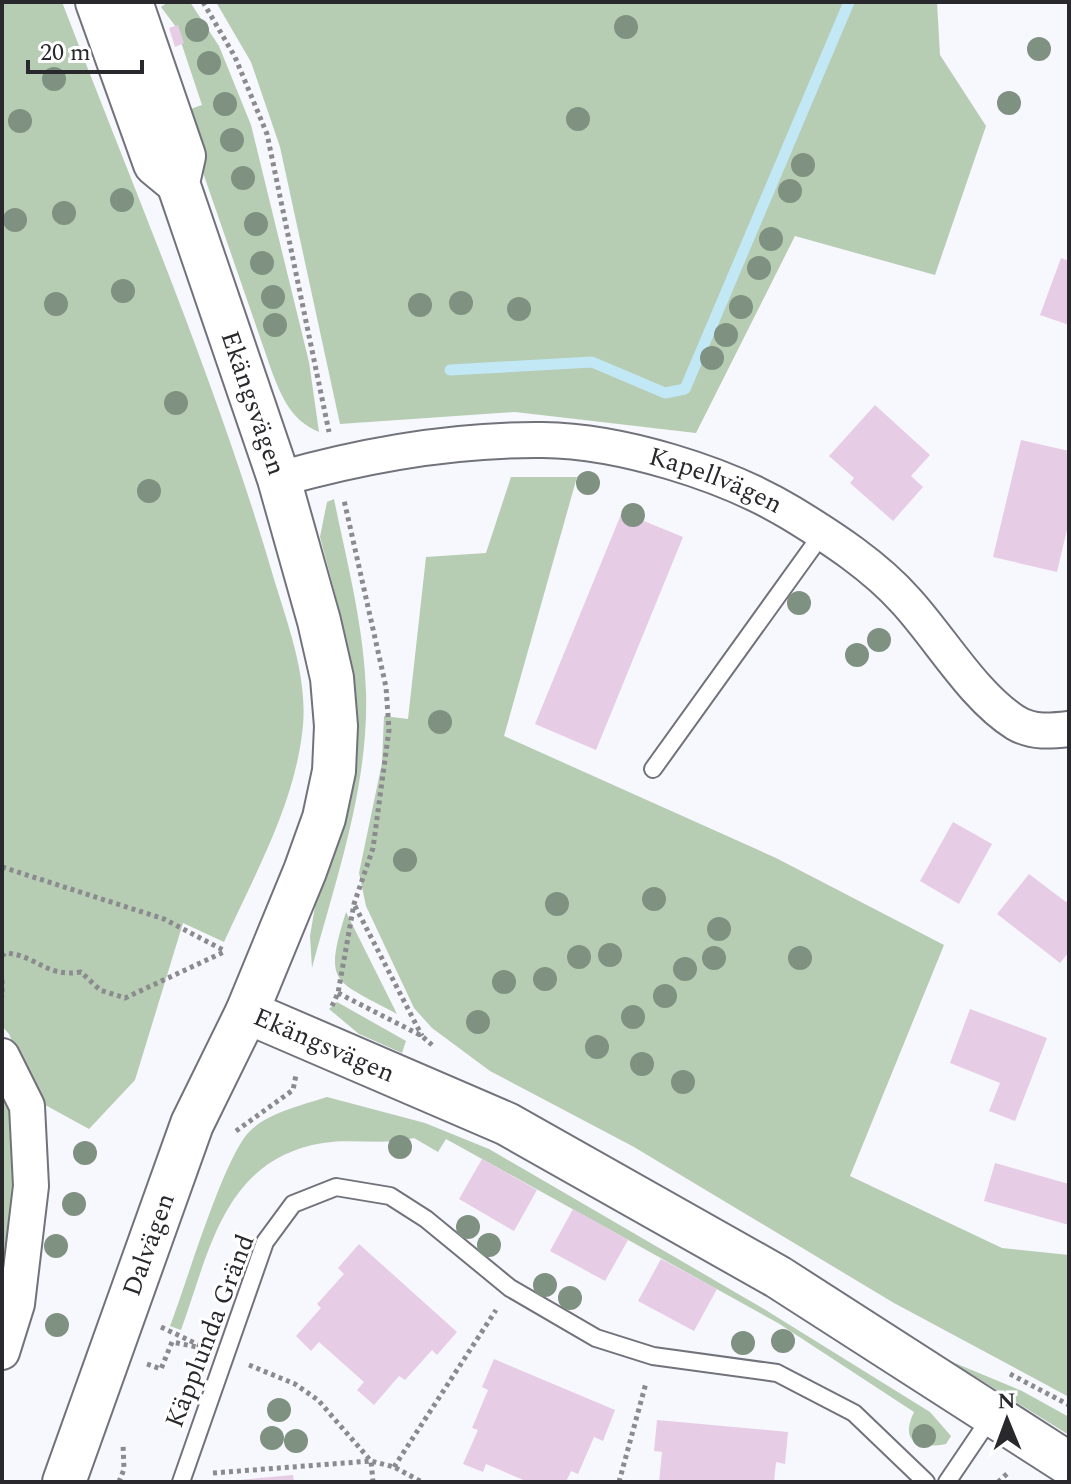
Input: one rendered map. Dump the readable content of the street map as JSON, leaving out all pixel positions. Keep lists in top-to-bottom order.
{
  "streets": {
    "street": ["Ekängsvägen", "Kapellvägen", "Dalvägen"],
    "lane": ["Käpplunda Gränd"]
  },
  "crossings": [
    ["Ekängsvägen", "Kapellvägen"],
    ["Ekängsvägen", "Dalvägen"]
  ],
  "scale_bar": "20 m",
  "north": "top"
}
